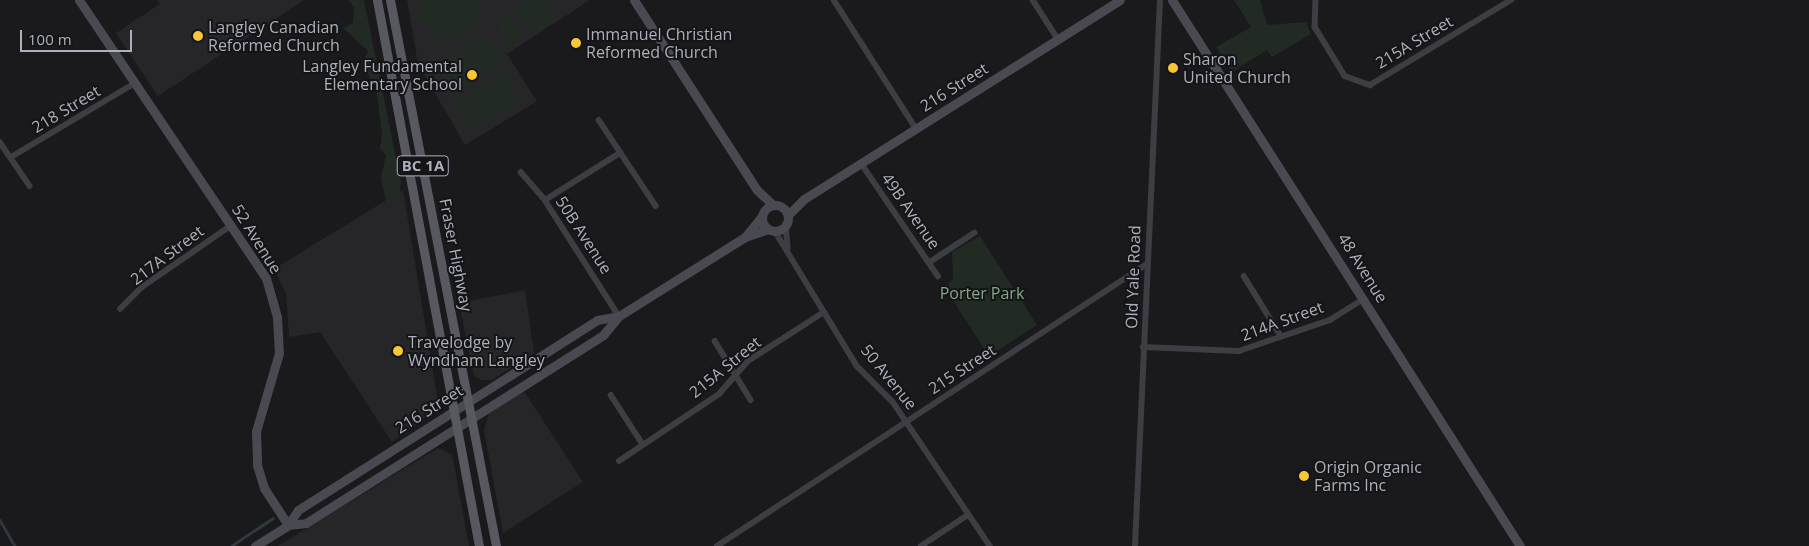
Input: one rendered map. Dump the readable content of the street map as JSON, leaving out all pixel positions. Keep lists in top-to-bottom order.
{
  "streets": {
    "main road": [
      "216 Street",
      "BC 1A",
      "52 Avenue",
      "Fraser Highway",
      "48 Avenue"
    ],
    "street": [
      "215A Street",
      "218 Street",
      "49B Avenue",
      "50B Avenue",
      "217A Street",
      "Old Yale Road",
      "214A Street",
      "215 Street",
      "50 Avenue"
    ]
  },
  "crossings": [
    ["215A Street", "50 Avenue"],
    ["216 Street", "49B Avenue"],
    ["216 Street", "50B Avenue"],
    ["216 Street", "52 Avenue"],
    ["216 Street", "Fraser Highway"],
    ["216 Street", "50 Avenue"],
    ["218 Street", "52 Avenue"],
    ["52 Avenue", "217A Street"],
    ["48 Avenue", "214A Street"],
    ["Old Yale Road", "214A Street"],
    ["Old Yale Road", "215 Street"],
    ["215 Street", "50 Avenue"]
  ],
  "parks": ["Porter Park"],
  "places": [
    "Langley Canadian Reformed Church",
    "Immanuel Christian Reformed Church",
    "Sharon United Church",
    "Langley Fundamental Elementary School",
    "Travelodge by Wyndham Langley",
    "Origin Organic Farms Inc"
  ],
  "scale_bar": "100 m"
}
